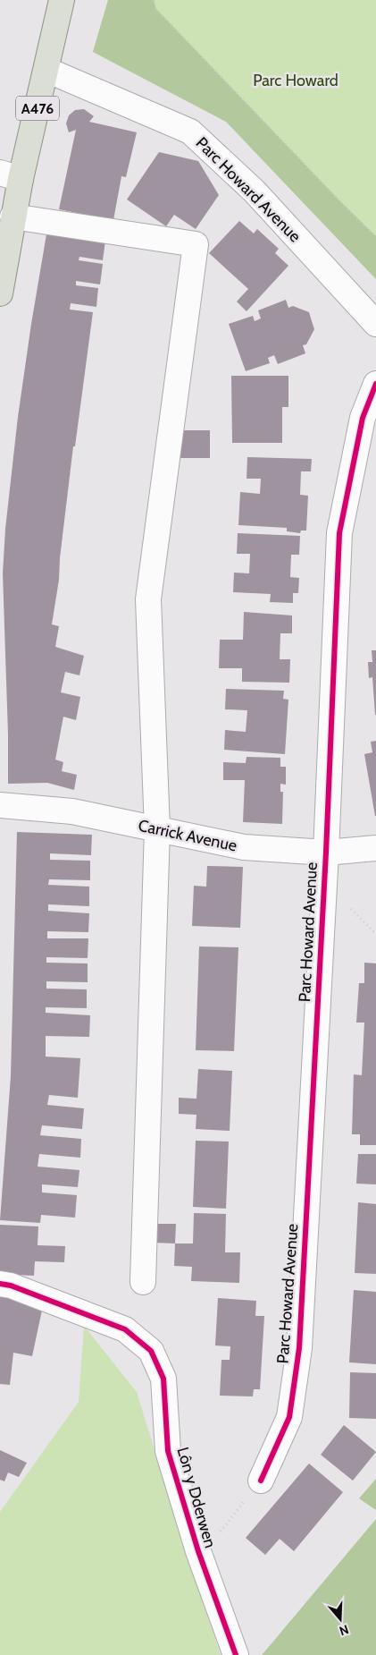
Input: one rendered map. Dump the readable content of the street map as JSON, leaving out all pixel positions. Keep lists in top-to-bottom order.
{
  "streets": {
    "main road": ["A476"],
    "street": ["Parc Howard Avenue", "Carrick Avenue", "Lôn y Dderwen"]
  },
  "crossings": [
    ["A476", "Parc Howard Avenue"],
    ["Parc Howard Avenue", "Carrick Avenue"]
  ],
  "parks": ["Parc Howard"],
  "north": "bottom"
}
